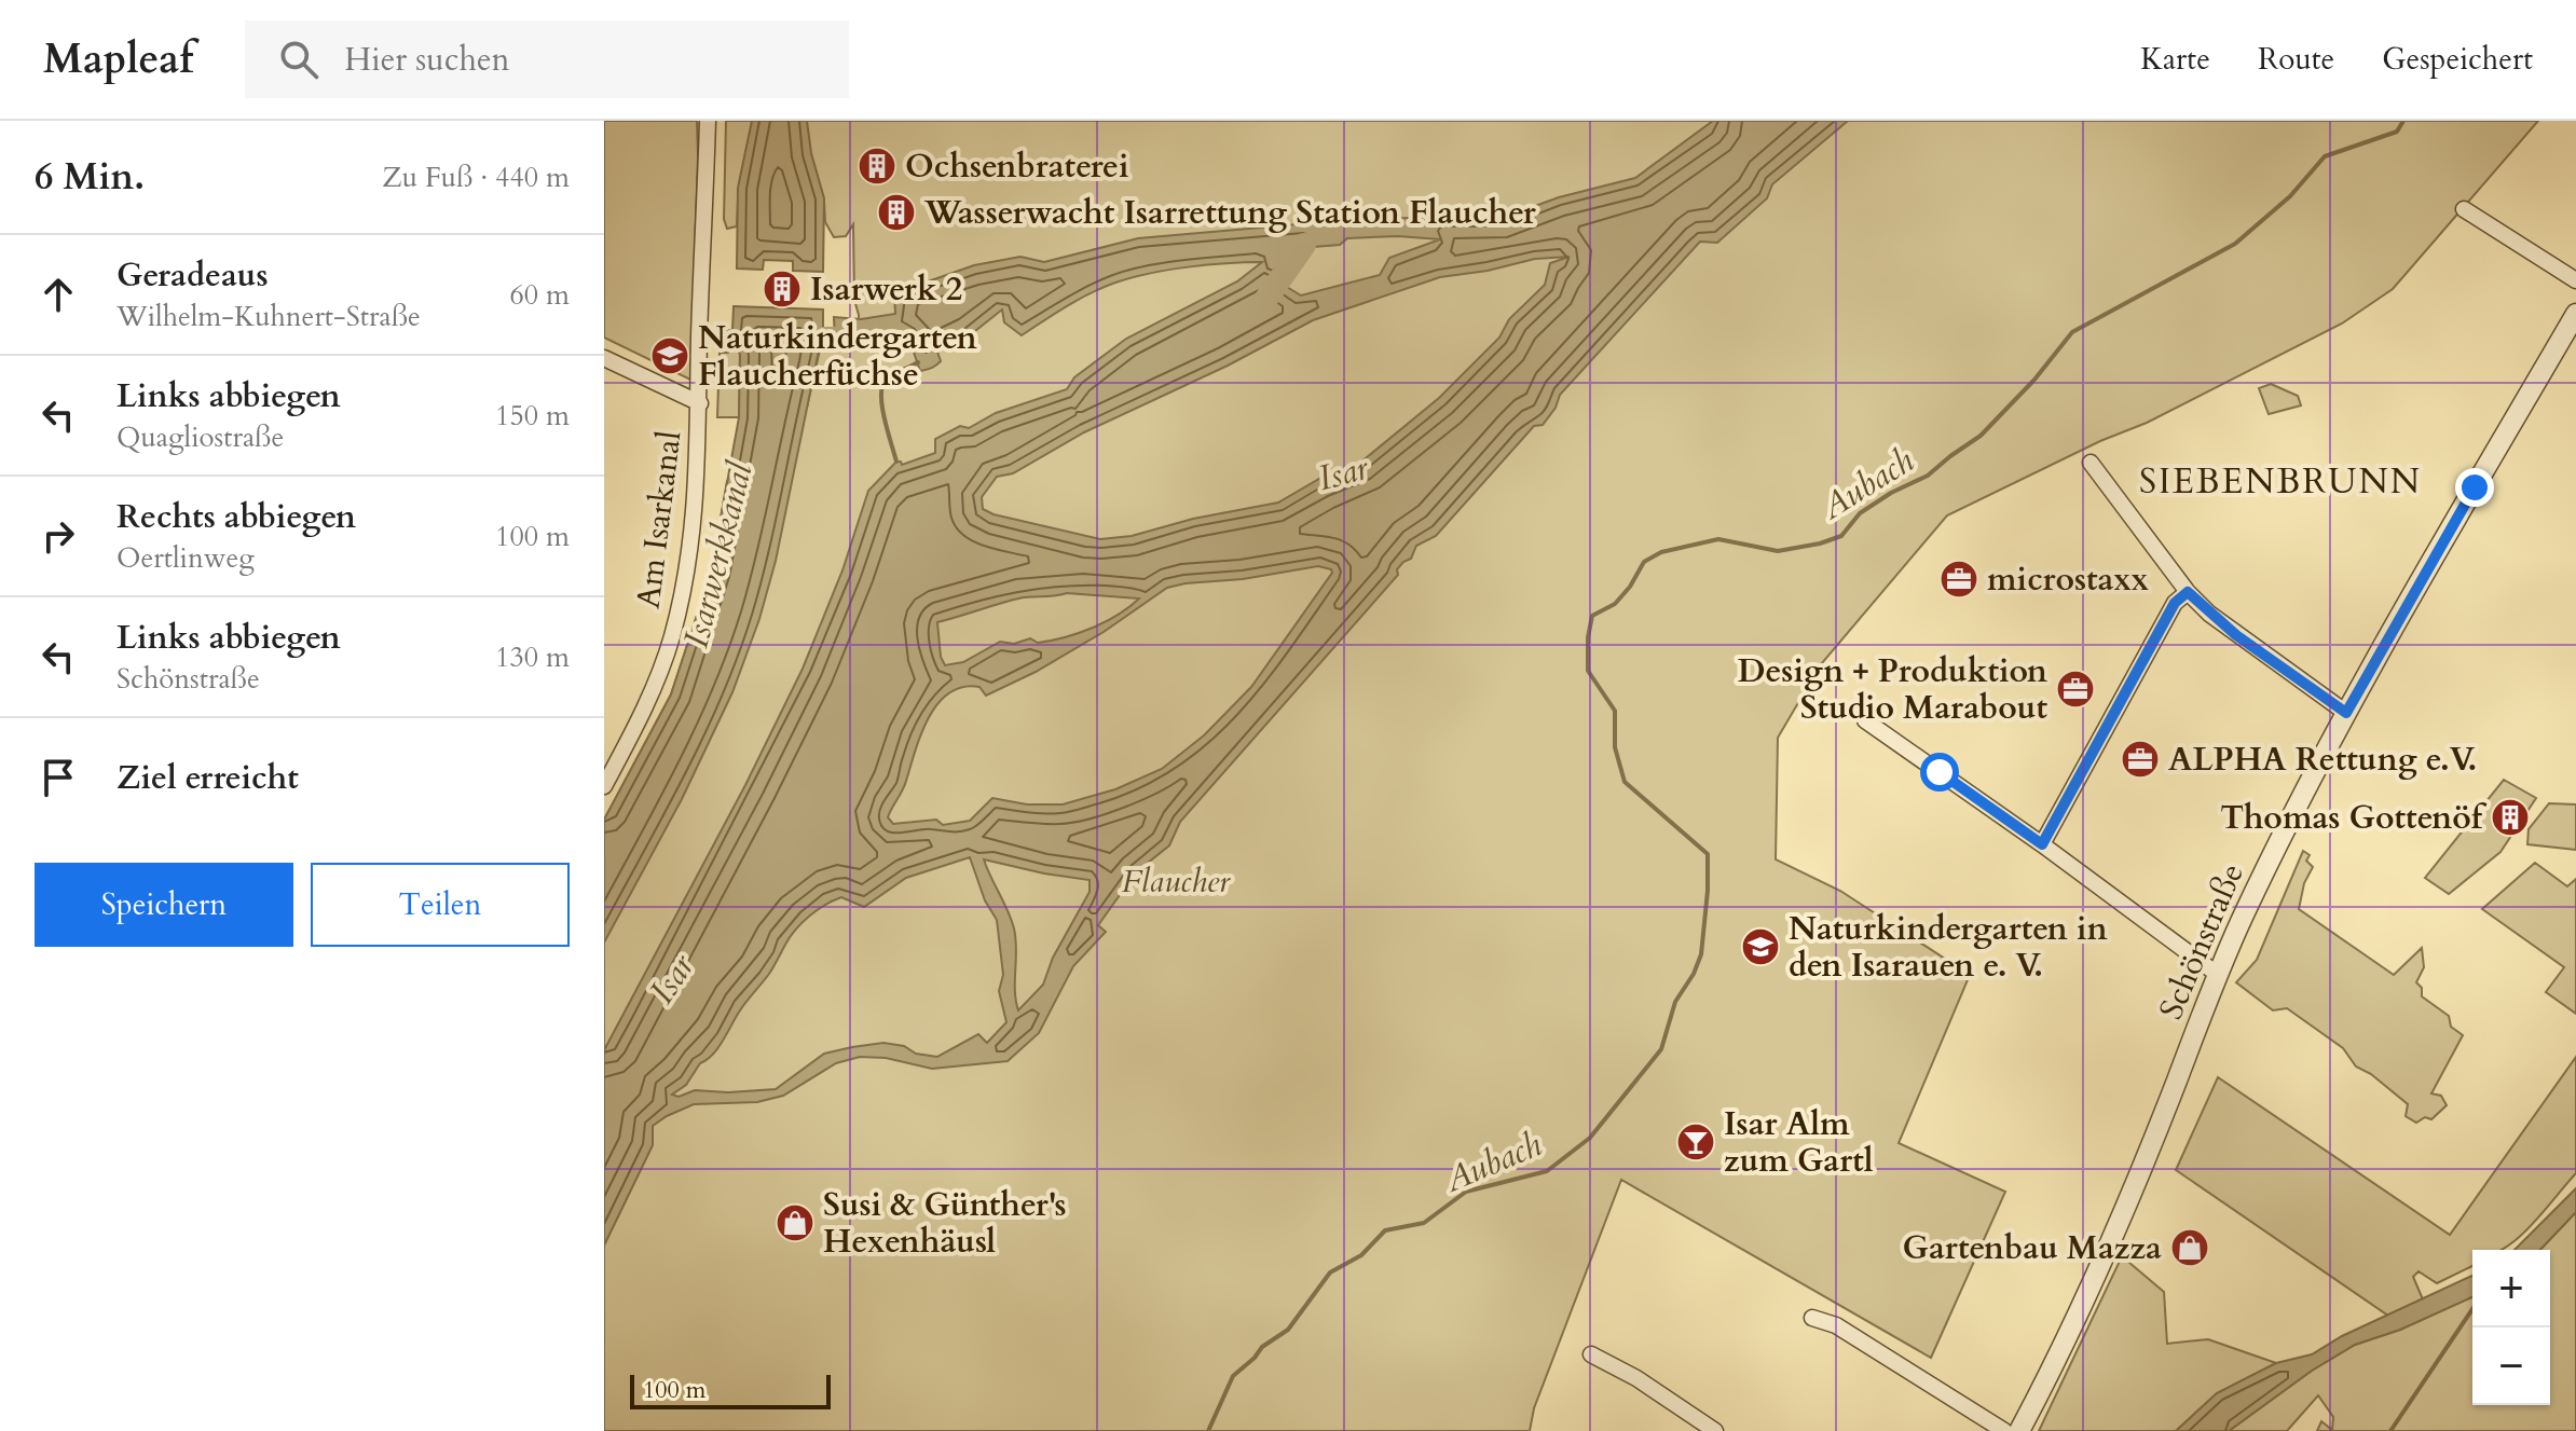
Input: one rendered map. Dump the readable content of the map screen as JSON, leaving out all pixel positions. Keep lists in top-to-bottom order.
{
  "streets": {
    "street": ["Am Isarkanal", "Schönstraße"]
  },
  "districts": ["SIEBENBRUNN"],
  "water": ["Isar", "Aubach", "Isarwerkkanal"],
  "parks": ["Flaucher"],
  "places": {
    "building": [
      "Ochsenbraterei",
      "Wasserwacht Isarrettung Station Flaucher",
      "Isarwerk 2",
      "Thomas Gottenöf"
    ],
    "school or university": ["Naturkindergarten Flaucherfüchse", "Naturkindergarten in den Isarauen e. V."],
    "office": ["microstaxx", "Design + Produktion Studio Marabout", "ALPHA Rettung e.V."],
    "bar": ["Isar Alm zum Gartl"],
    "shop": ["Susi & Günther's Hexenhäusl", "Gartenbau Mazza"]
  },
  "scale_bar": "100 m",
  "page": {
    "header": "Mapleaf",
    "search": "Hier suchen",
    "nav": ["Karte", "Route", "Gespeichert"],
    "heading": ["6 Min.", "Zu Fuß · 440 m"],
    "list": [
      ["Geradeaus", "Wilhelm-Kuhnert-Straße", "60 m"],
      ["Links abbiegen", "Quagliostraße", "150 m"],
      ["Rechts abbiegen", "Oertlinweg", "100 m"],
      ["Links abbiegen", "Schönstraße", "130 m"],
      "Ziel erreicht"
    ],
    "buttons": ["Speichern", "Teilen"],
    "map_buttons": ["+", "−"],
    "scale": "100 m"
  }
}
